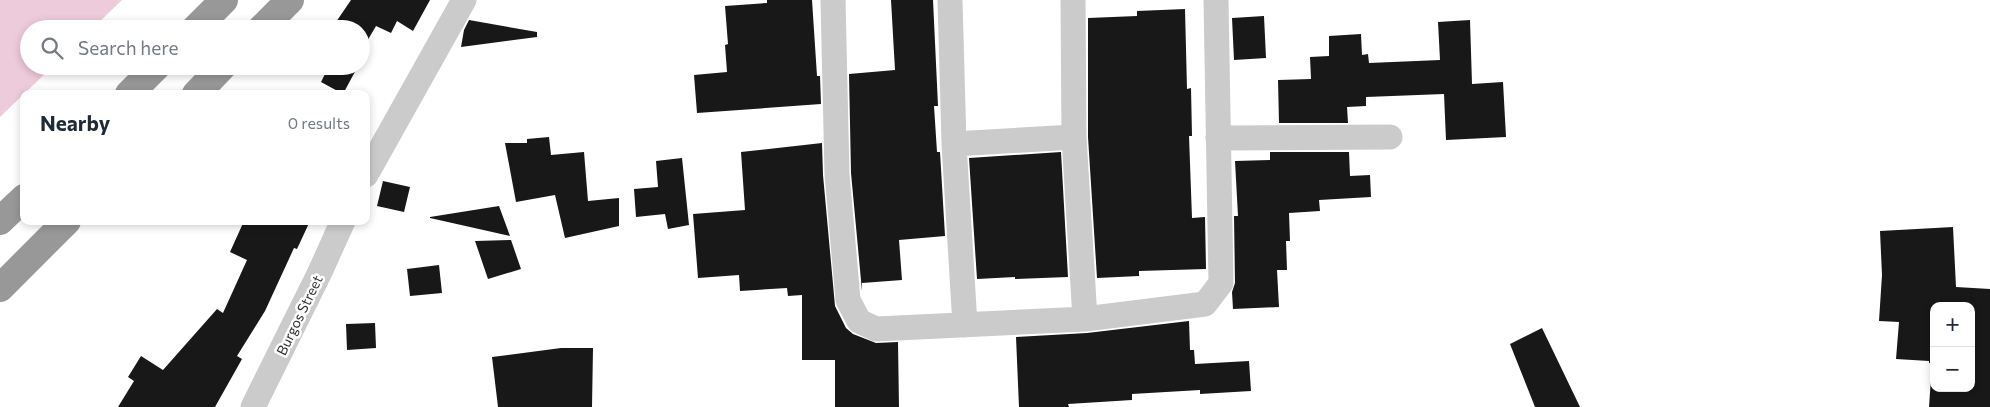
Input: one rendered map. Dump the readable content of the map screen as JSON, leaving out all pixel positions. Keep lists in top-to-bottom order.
{
  "streets": {
    "street": ["Burgos Street"]
  },
  "page": {
    "search": "Search here",
    "heading": ["Nearby", "0 results"],
    "map_buttons": ["+", "−"]
  }
}
